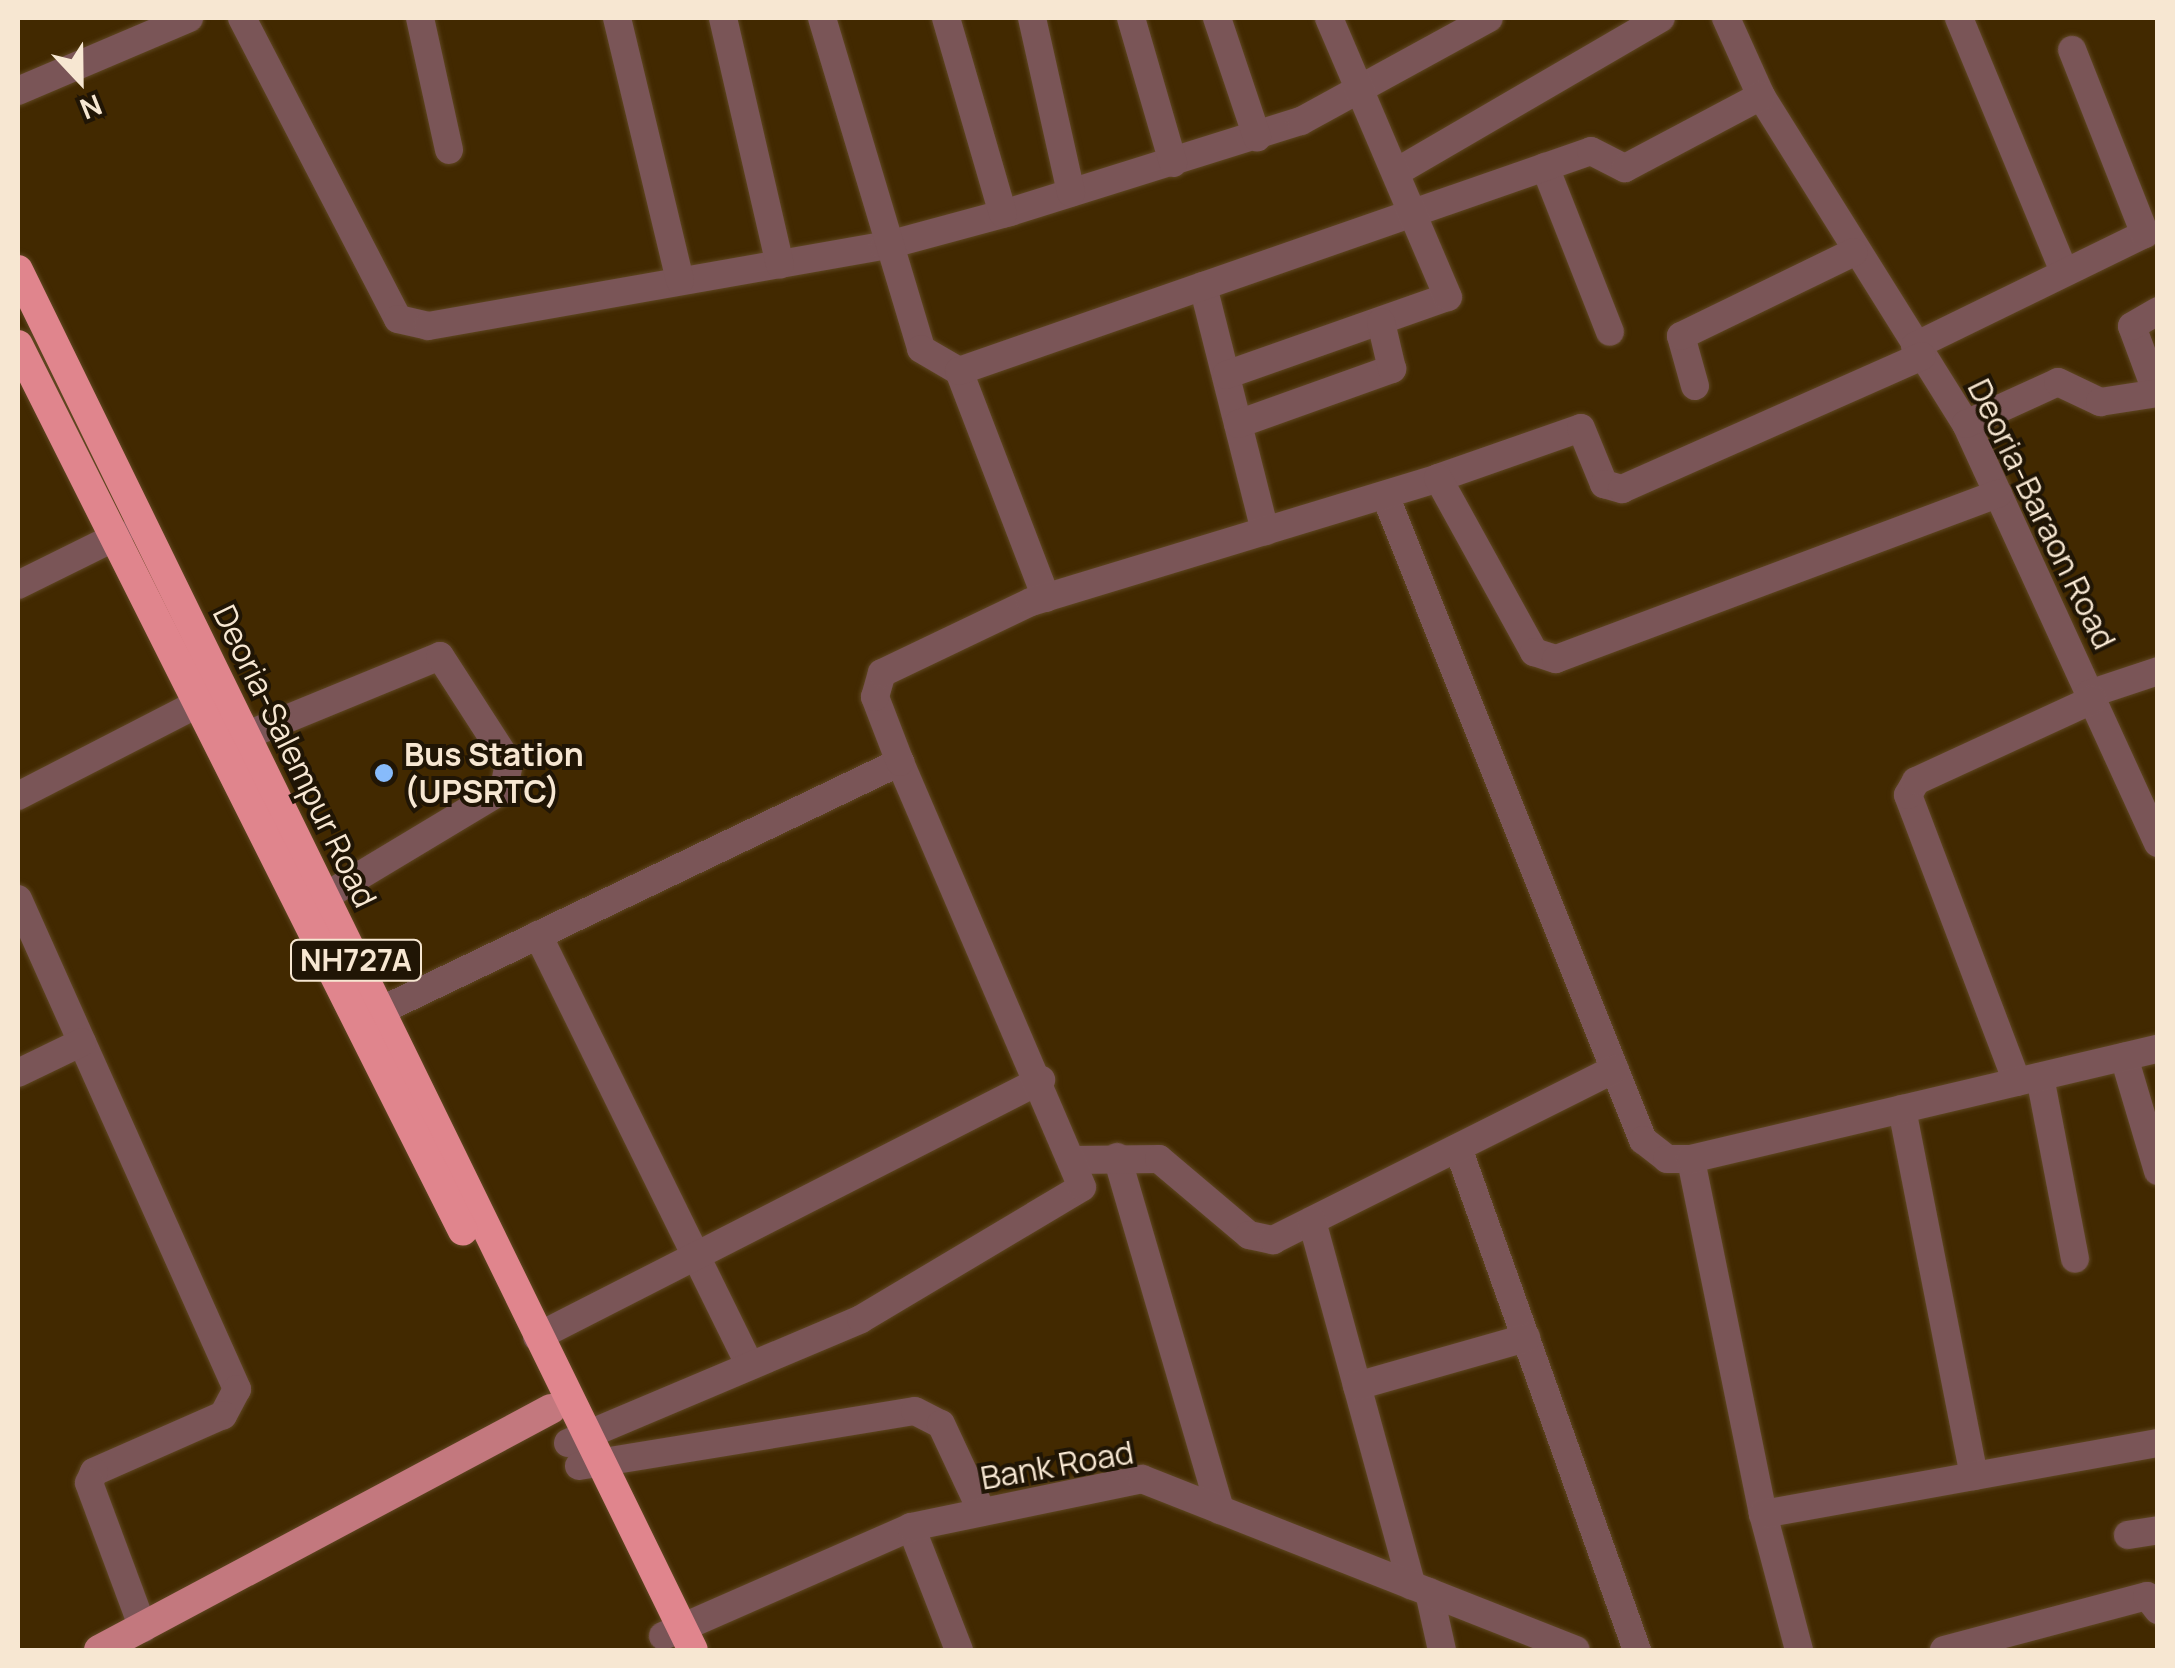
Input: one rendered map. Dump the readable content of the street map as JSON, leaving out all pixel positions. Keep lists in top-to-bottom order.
{
  "streets": {
    "highway": ["Deoria-Salempur Road", "NH727A"],
    "street": ["Deoria-Baraon Road", "Bank Road"]
  },
  "crossings": [
    ["Deoria-Salempur Road", "Bank Road"]
  ],
  "places": ["Bus Station (UPSRTC)"],
  "north": "bottom"
}
